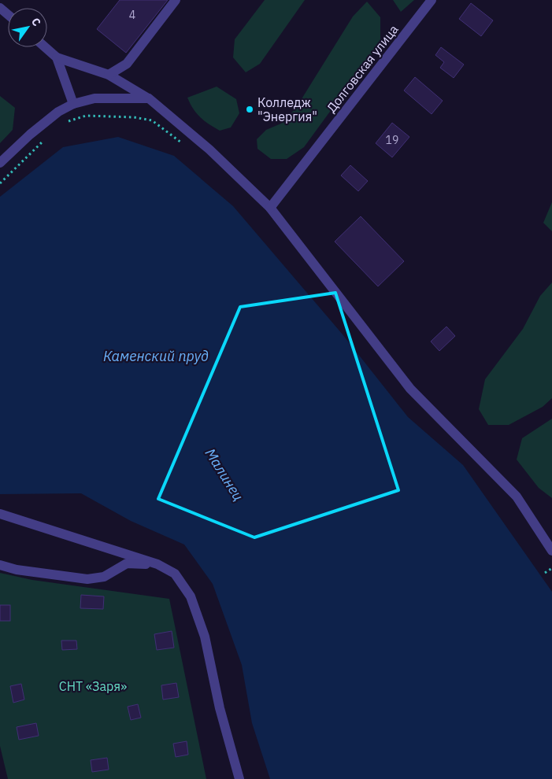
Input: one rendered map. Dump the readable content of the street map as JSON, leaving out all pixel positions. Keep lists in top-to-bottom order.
{
  "streets": {
    "street": ["Долговская улица"]
  },
  "water": ["Каменский пруд", "Малинец"],
  "parks": ["СНТ «Заря»"],
  "places": ["Колледж \"Энергия\""],
  "house_numbers": ["4", "19"],
  "north": "top right"
}
